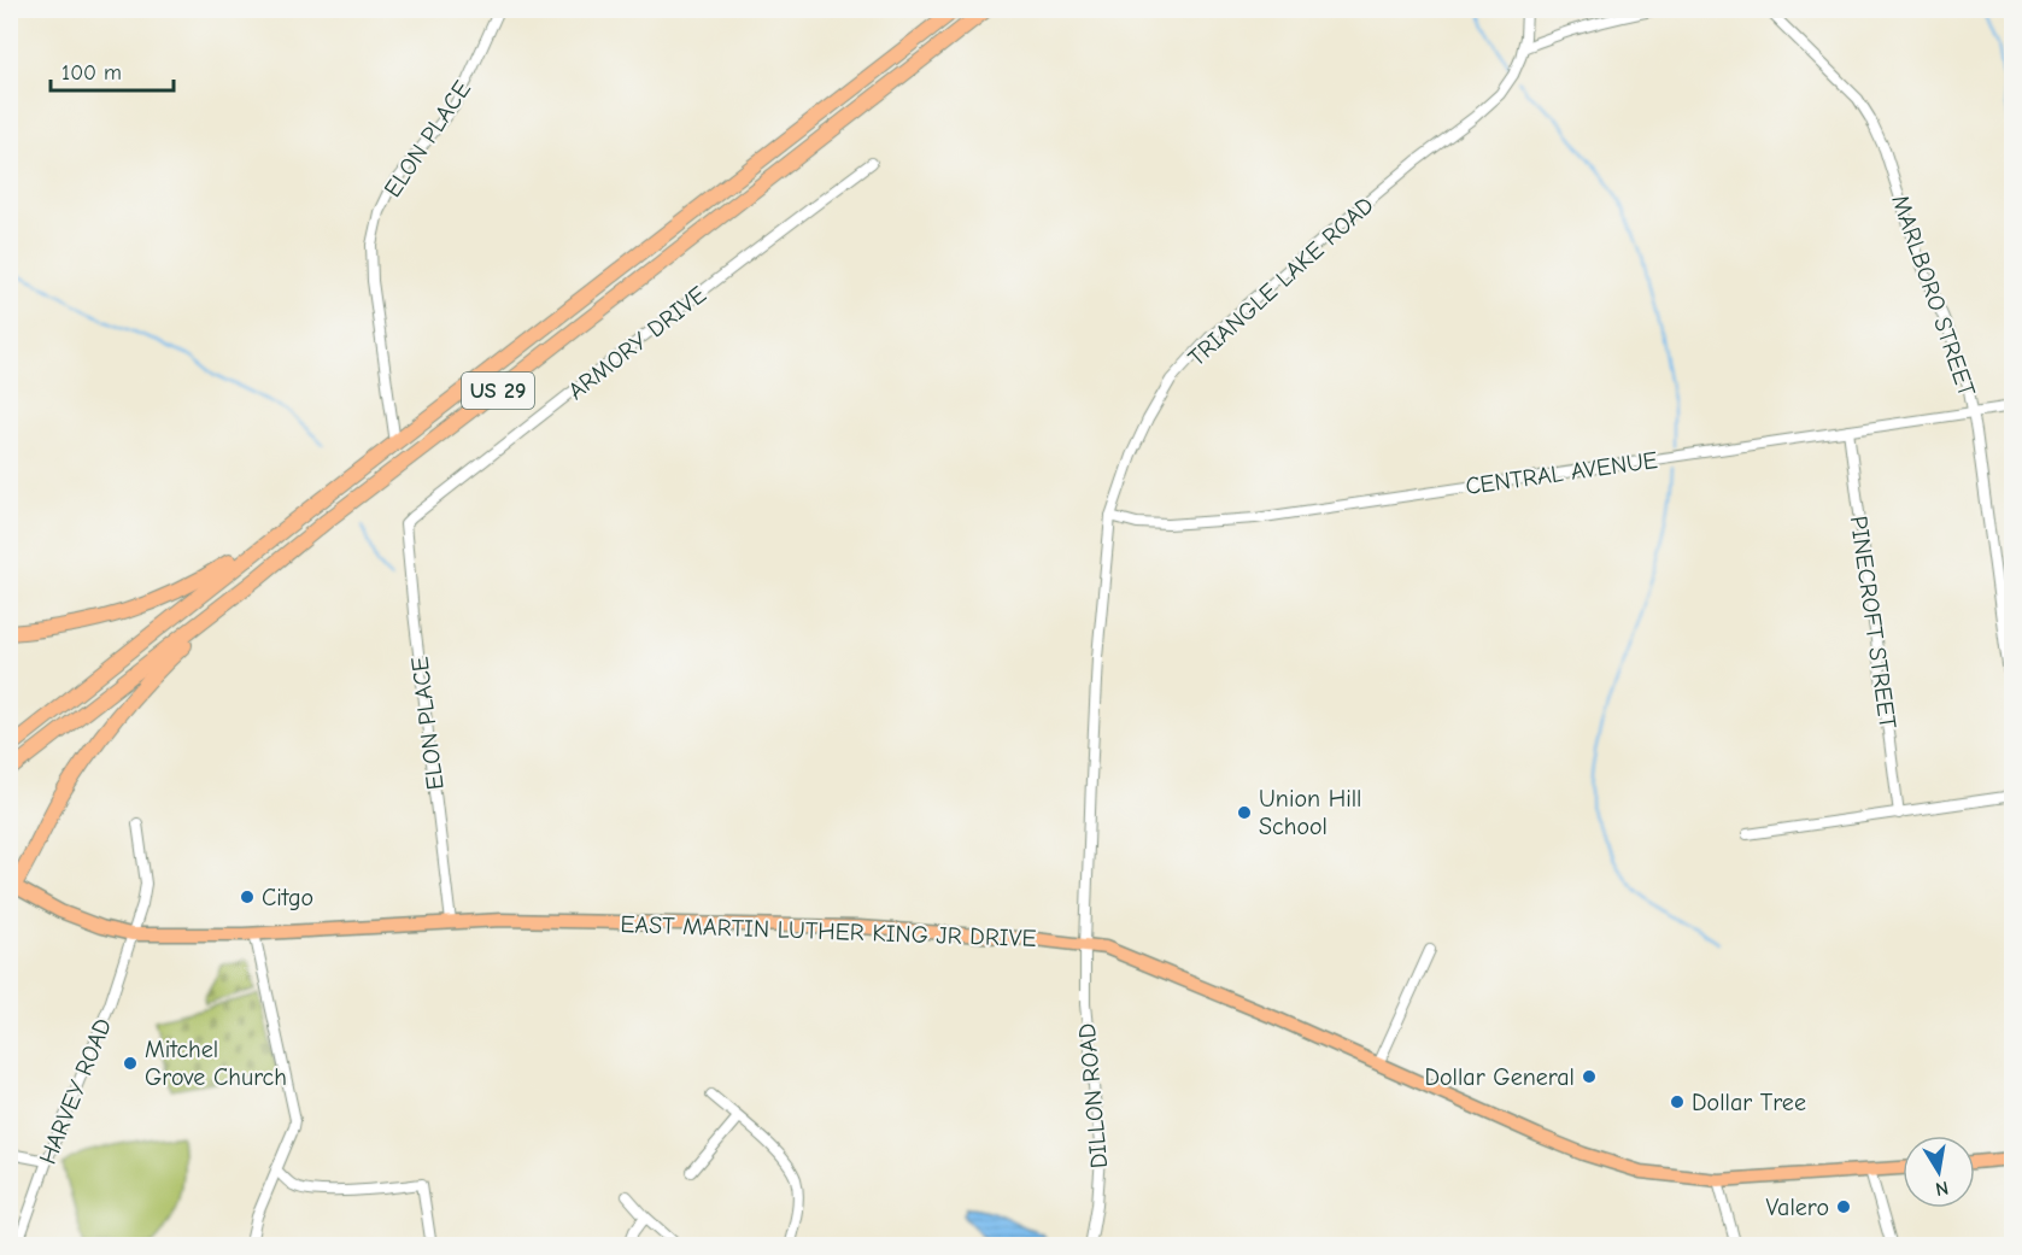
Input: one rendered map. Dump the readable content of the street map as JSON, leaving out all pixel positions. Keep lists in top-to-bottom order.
{
  "streets": {
    "highway": ["US 29"],
    "main road": ["EAST MARTIN LUTHER KING JR DRIVE"],
    "street": [
      "ELON PLACE",
      "TRIANGLE LAKE ROAD",
      "MARLBORO STREET",
      "ARMORY DRIVE",
      "CENTRAL AVENUE",
      "PINECROFT STREET",
      "HARVEY ROAD",
      "DILLON ROAD"
    ]
  },
  "crossings": [
    ["ELON PLACE", "ARMORY DRIVE"],
    ["ELON PLACE", "US 29"],
    ["ELON PLACE", "EAST MARTIN LUTHER KING JR DRIVE"],
    ["TRIANGLE LAKE ROAD", "CENTRAL AVENUE"],
    ["TRIANGLE LAKE ROAD", "EAST MARTIN LUTHER KING JR DRIVE"],
    ["TRIANGLE LAKE ROAD", "DILLON ROAD"],
    ["MARLBORO STREET", "CENTRAL AVENUE"],
    ["CENTRAL AVENUE", "PINECROFT STREET"],
    ["EAST MARTIN LUTHER KING JR DRIVE", "HARVEY ROAD"],
    ["EAST MARTIN LUTHER KING JR DRIVE", "DILLON ROAD"]
  ],
  "places": [
    "Union Hill School",
    "Citgo",
    "Mitchel Grove Church",
    "Dollar General",
    "Dollar Tree",
    "Valero"
  ],
  "scale_bar": "100 m",
  "north": "bottom"
}
